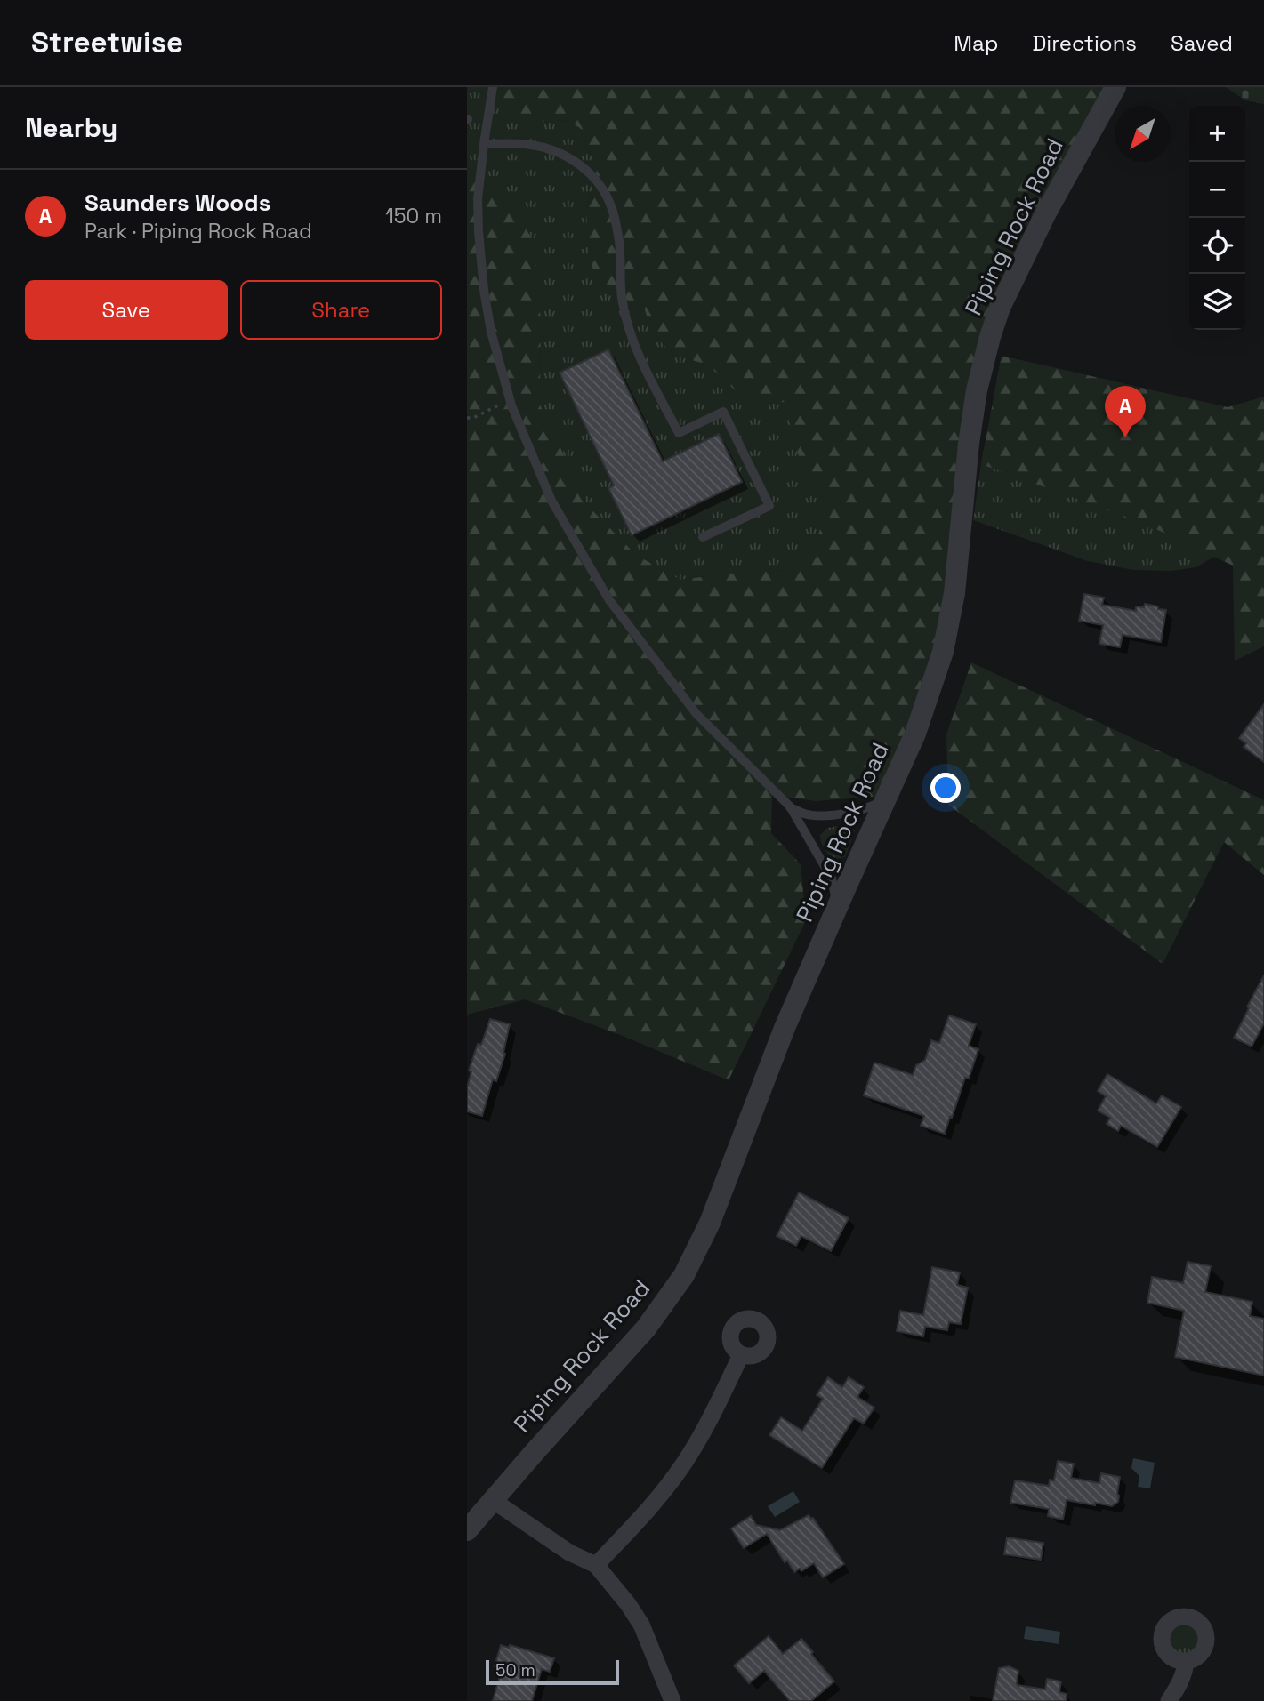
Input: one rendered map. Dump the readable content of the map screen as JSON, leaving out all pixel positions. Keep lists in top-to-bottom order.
{
  "streets": {
    "street": ["Piping Rock Road"]
  },
  "scale_bar": "50 m",
  "north": "bottom left",
  "page": {
    "header": "Streetwise",
    "nav": ["Map", "Directions", "Saved"],
    "heading": "Nearby",
    "map_buttons": ["+", "−"],
    "list": [
      {
        "mark": "A",
        "name": "Saunders Woods",
        "note": "Park · Piping Rock Road",
        "value": "150 m"
      }
    ],
    "buttons": ["Save", "Share"],
    "pins": "A",
    "scale": "50 m"
  }
}
